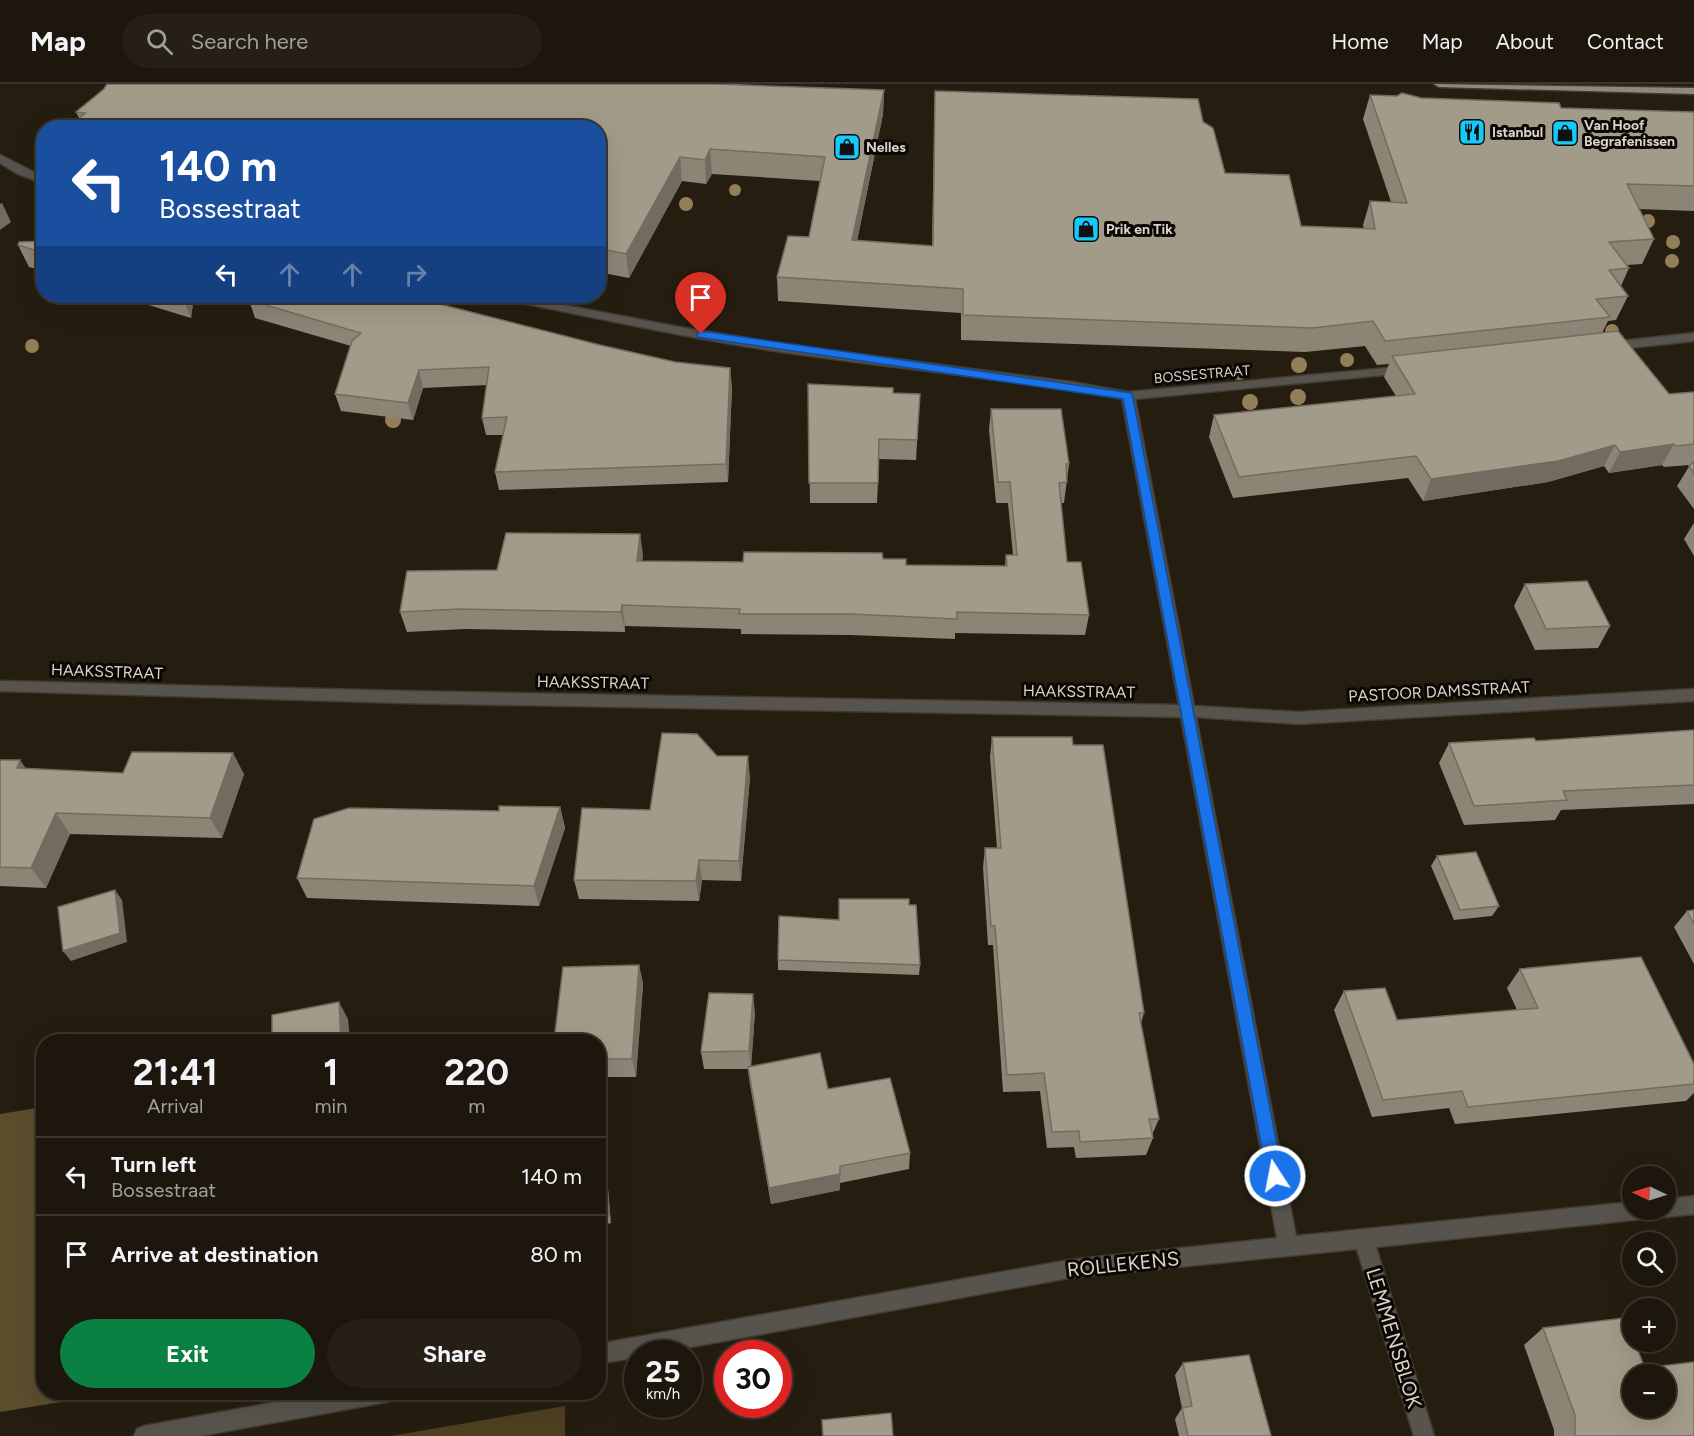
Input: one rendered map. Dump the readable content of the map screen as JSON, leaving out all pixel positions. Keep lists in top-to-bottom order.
{
  "streets": {
    "street": [
      "BOSSESTRAAT",
      "HAAKSSTRAAT",
      "PASTOOR DAMSSTRAAT",
      "ROLLEKENS",
      "LEMMENSBLOK"
    ]
  },
  "crossings": [
    ["HAAKSSTRAAT", "PASTOOR DAMSSTRAAT"],
    ["ROLLEKENS", "LEMMENSBLOK"]
  ],
  "places": {
    "restaurant": ["Istanbul"],
    "shop": ["Van Hoof Begrafenissen", "Nelles", "Prik en Tik"]
  },
  "north": "left",
  "page": {
    "header": "Map",
    "search": "Search here",
    "nav": [
      "Home",
      "Map",
      "About",
      "Contact"
    ],
    "turn": ["140 m", "Bossestraat"],
    "eta": [
      "21:41",
      "Arrival",
      "1",
      "min",
      "220",
      "m"
    ],
    "list": [
      {
        "name": "Turn left",
        "note": "Bossestraat",
        "value": "140 m"
      },
      {
        "name": "Arrive at destination",
        "value": "80 m"
      }
    ],
    "map_buttons": ["+", "−"],
    "buttons": ["Exit", "Share"],
    "speed": "25 km/h",
    "limit": "30"
  }
}
